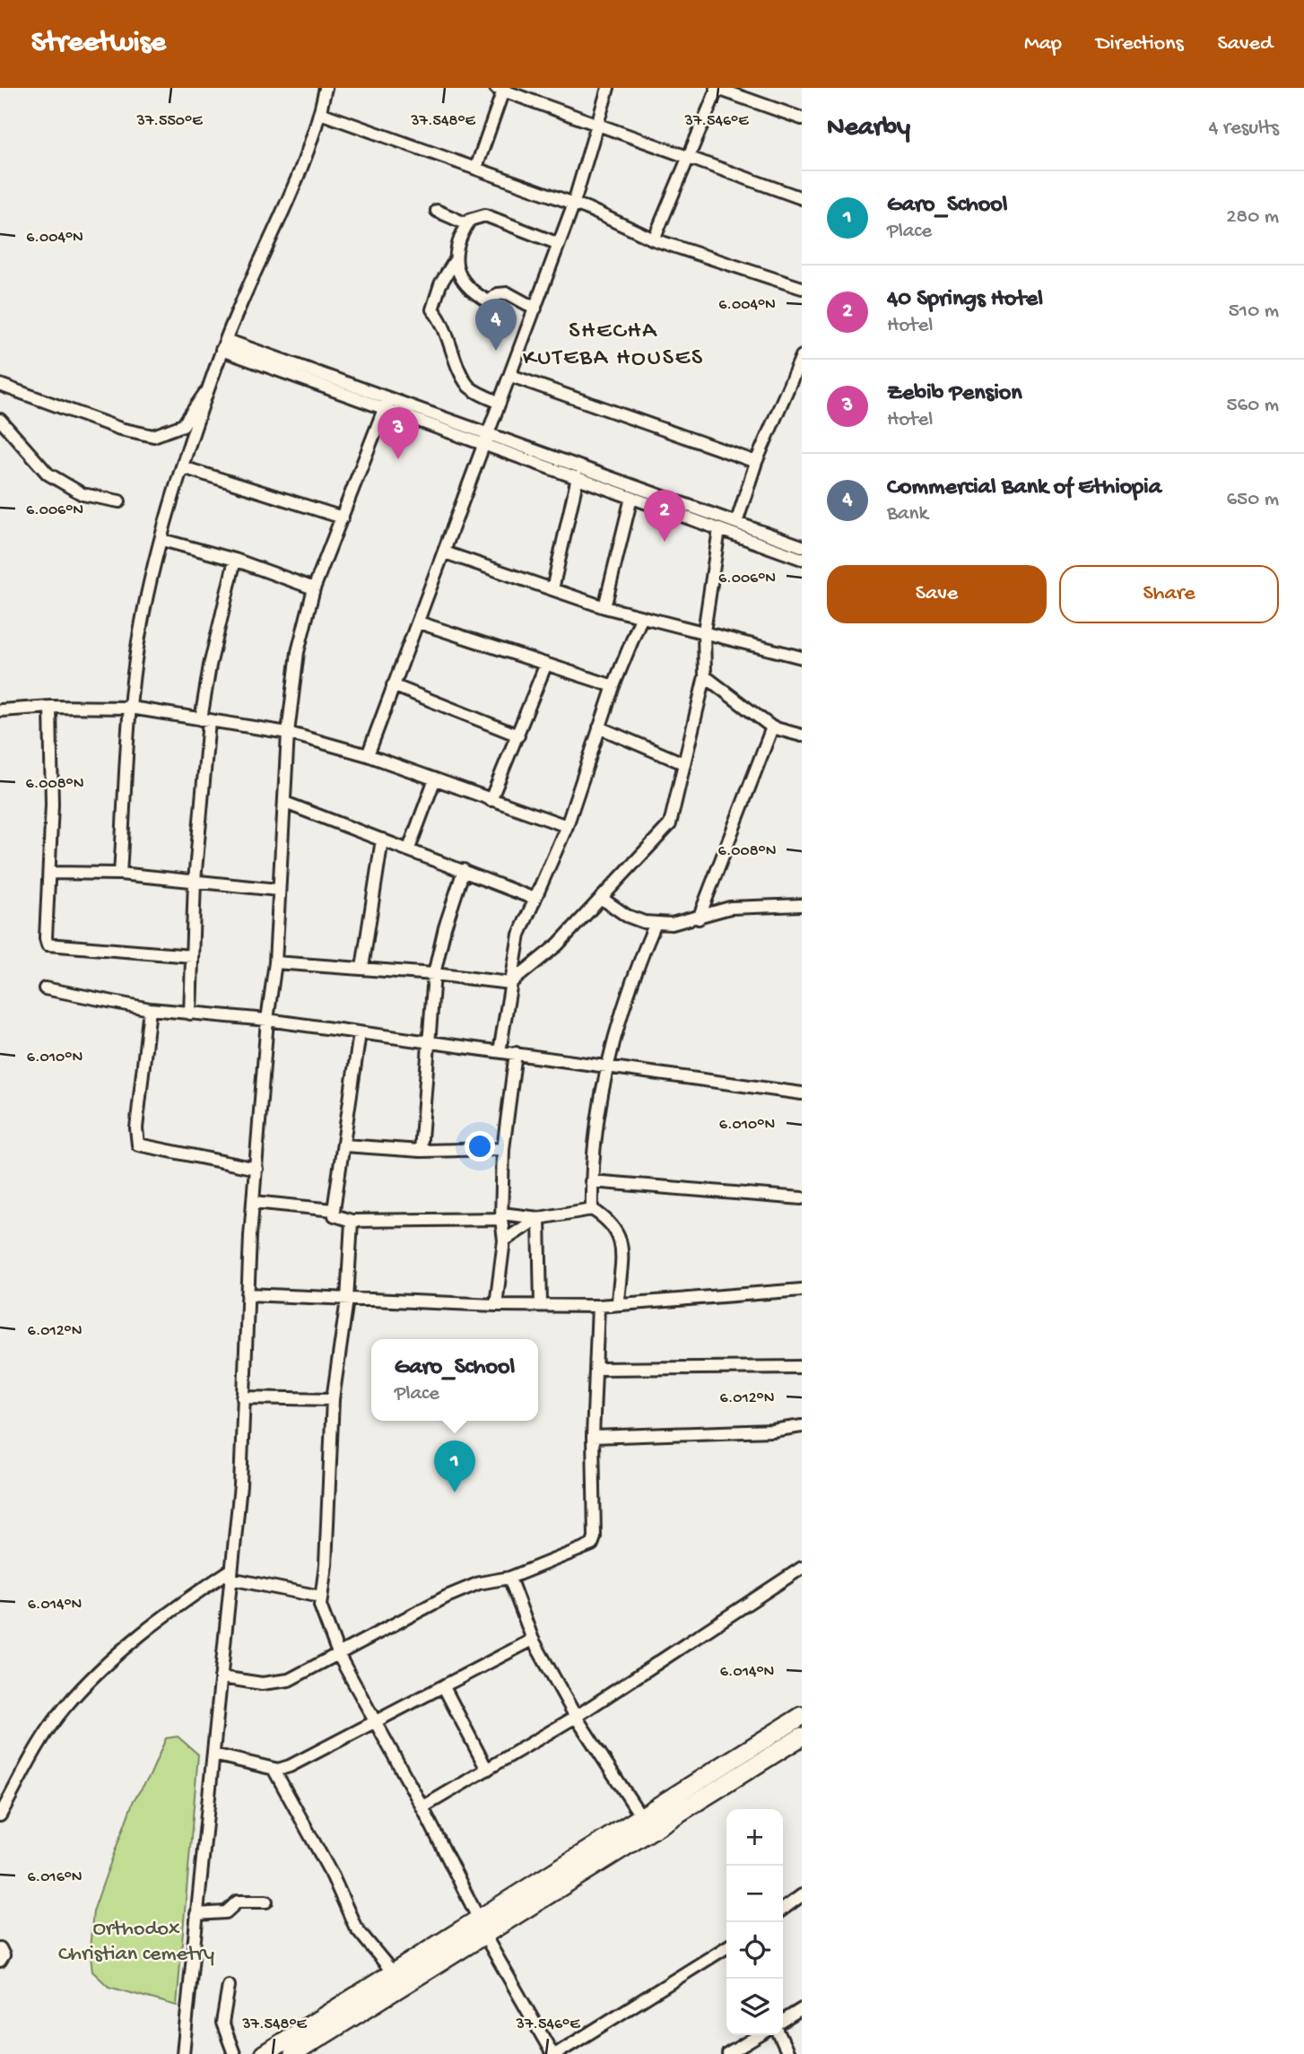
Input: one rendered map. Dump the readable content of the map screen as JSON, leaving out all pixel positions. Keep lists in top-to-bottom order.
{
  "districts": ["SHECHA KUTEBA HOUSES"],
  "parks": ["Orthodox Christian cemetry"],
  "page": {
    "header": "Streetwise",
    "nav": ["Map", "Directions", "Saved"],
    "heading": ["Nearby", "4 results"],
    "list": [
      {
        "mark": "1",
        "name": "Garo_School",
        "note": "Place",
        "value": "280 m"
      },
      {
        "mark": "2",
        "name": "40 Springs Hotel",
        "note": "Hotel",
        "value": "510 m"
      },
      {
        "mark": "3",
        "name": "Zebib Pension",
        "note": "Hotel",
        "value": "560 m"
      },
      {
        "mark": "4",
        "name": "Commercial Bank of Ethiopia",
        "note": "Bank",
        "value": "650 m"
      }
    ],
    "pins": [
      "4",
      "3",
      "2",
      "1"
    ],
    "buttons": ["Save", "Share"],
    "popup": ["Garo_School", "Place"],
    "map_buttons": ["+", "−"]
  },
  "coordinates": [
    "37.550°E",
    "37.548°E",
    "37.546°E",
    "6.004°N",
    "6.006°N",
    "6.008°N",
    "6.010°N",
    "6.012°N",
    "6.014°N",
    "6.016°N"
  ]
}
